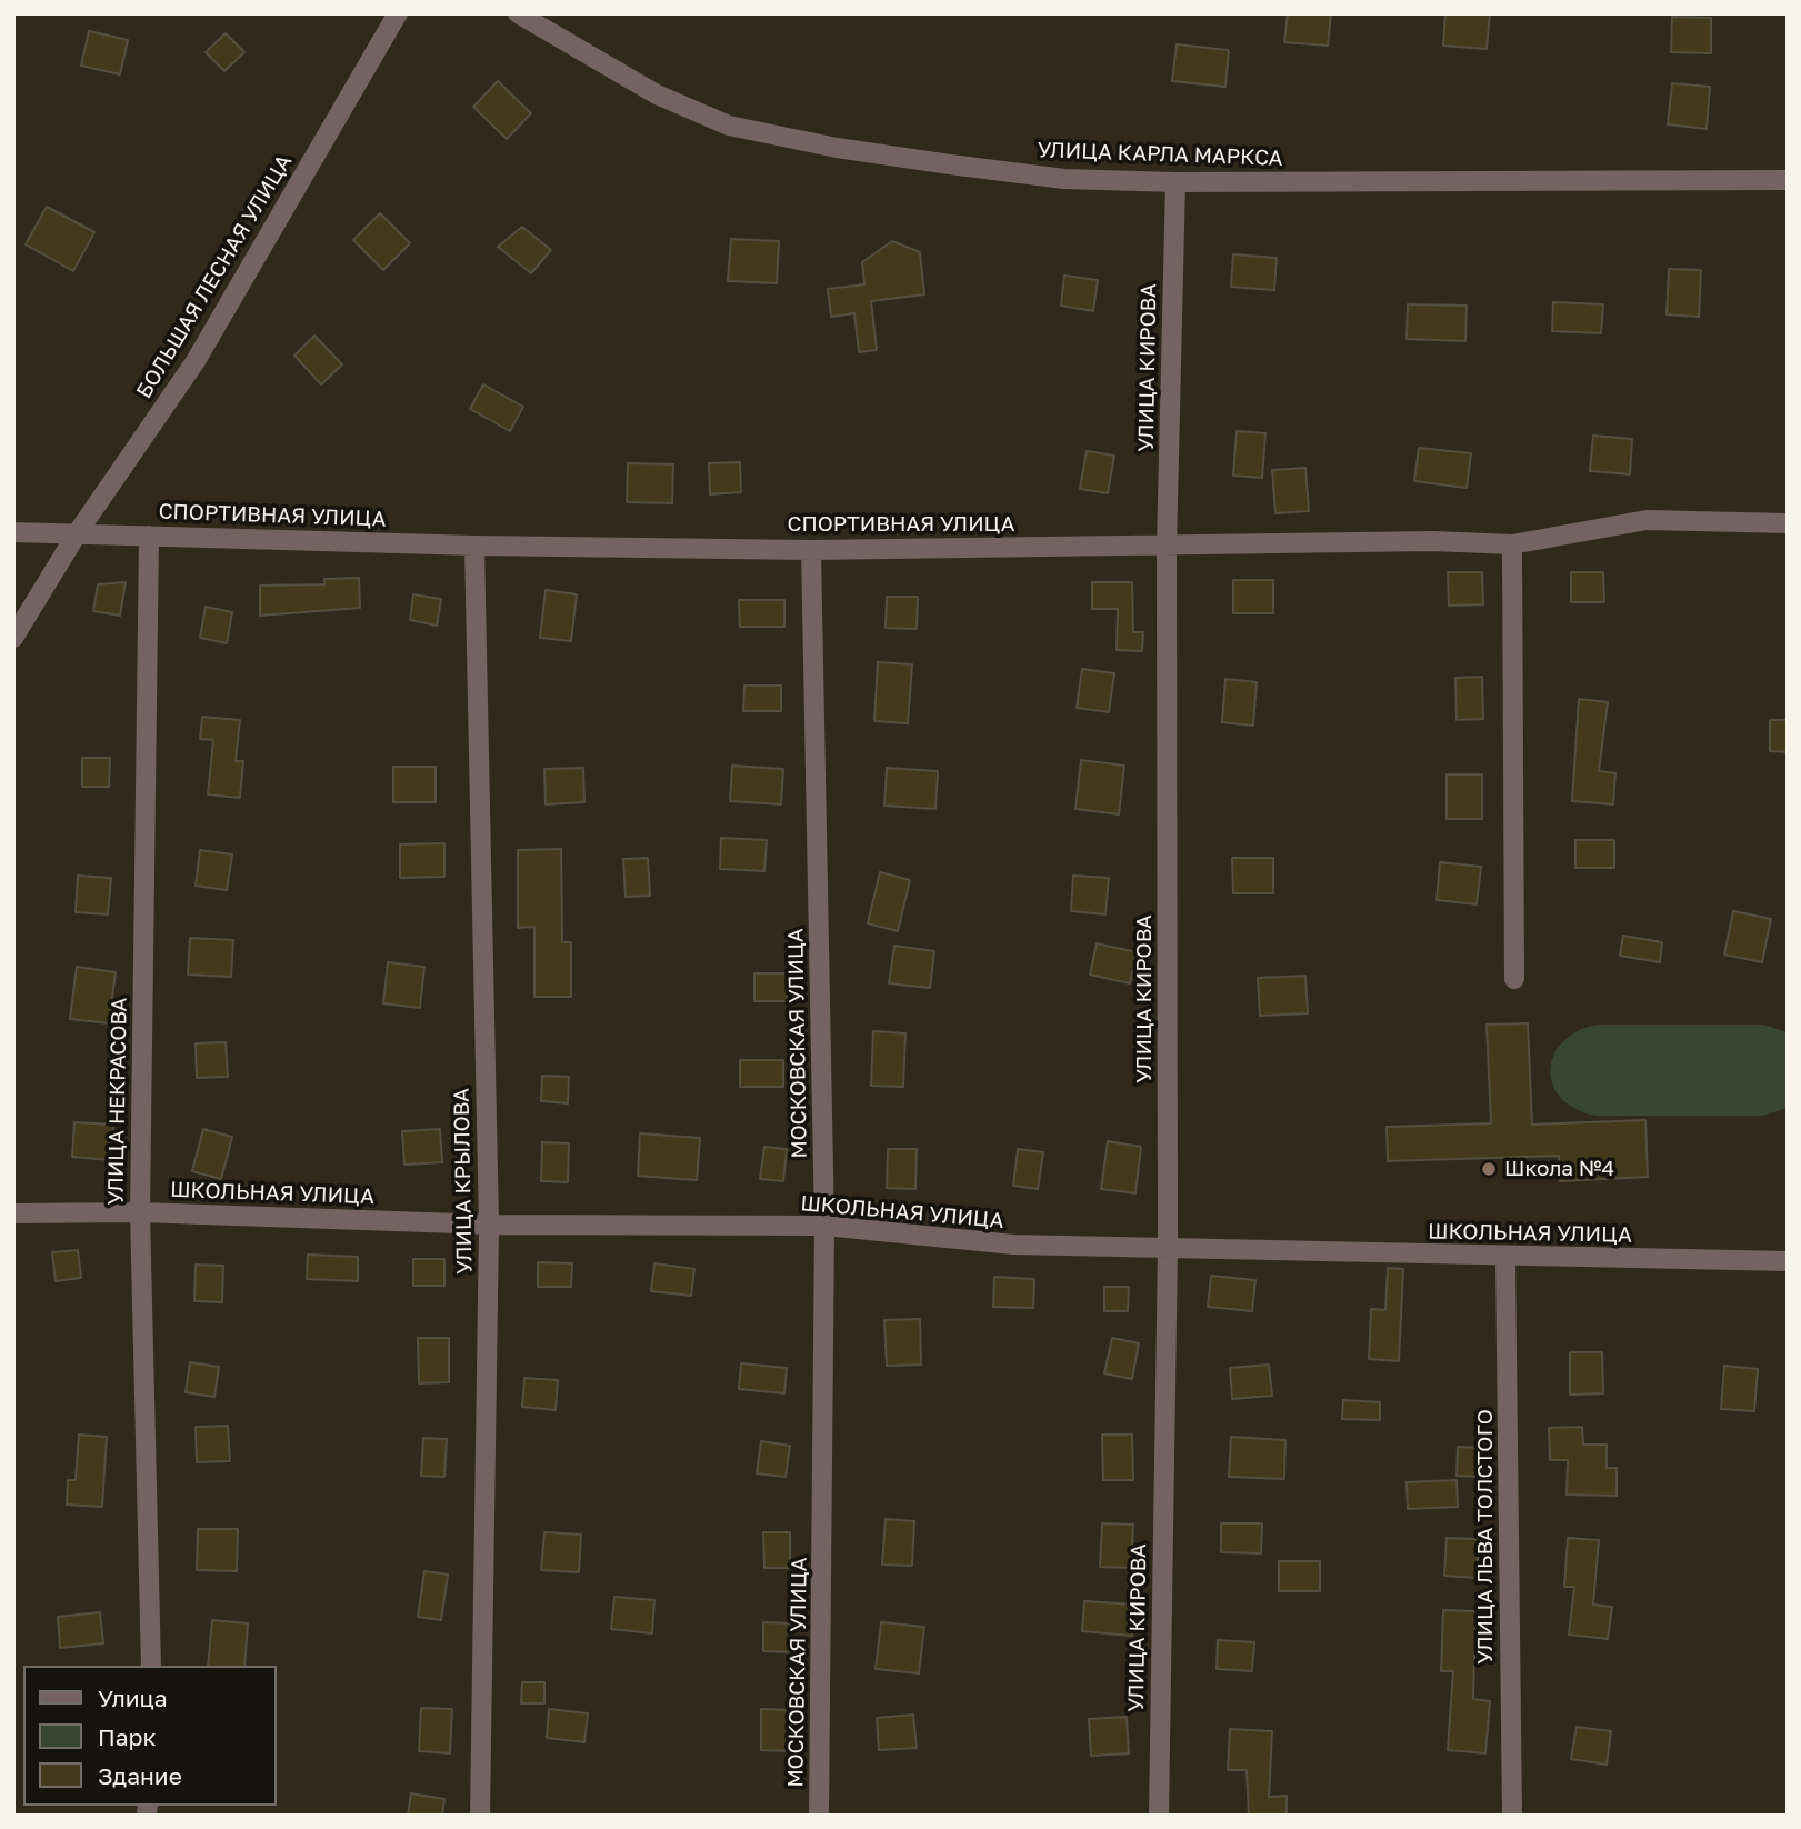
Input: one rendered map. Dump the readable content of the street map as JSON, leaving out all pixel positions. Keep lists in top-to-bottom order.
{
  "streets": {
    "street": [
      "УЛИЦА КАРЛА МАРКСА",
      "БОЛЬШАЯ ЛЕСНАЯ УЛИЦА",
      "УЛИЦА КИРОВА",
      "СПОРТИВНАЯ УЛИЦА",
      "МОСКОВСКАЯ УЛИЦА",
      "УЛИЦА НЕКРАСОВА",
      "УЛИЦА КРЫЛОВА",
      "ШКОЛЬНАЯ УЛИЦА",
      "УЛИЦА ЛЬВА ТОЛСТОГО"
    ]
  },
  "crossings": [
    ["УЛИЦА КАРЛА МАРКСА", "УЛИЦА КИРОВА"],
    ["БОЛЬШАЯ ЛЕСНАЯ УЛИЦА", "СПОРТИВНАЯ УЛИЦА"],
    ["УЛИЦА КИРОВА", "СПОРТИВНАЯ УЛИЦА"],
    ["УЛИЦА КИРОВА", "ШКОЛЬНАЯ УЛИЦА"],
    ["СПОРТИВНАЯ УЛИЦА", "МОСКОВСКАЯ УЛИЦА"],
    ["СПОРТИВНАЯ УЛИЦА", "УЛИЦА НЕКРАСОВА"],
    ["СПОРТИВНАЯ УЛИЦА", "УЛИЦА КРЫЛОВА"],
    ["МОСКОВСКАЯ УЛИЦА", "ШКОЛЬНАЯ УЛИЦА"],
    ["УЛИЦА НЕКРАСОВА", "ШКОЛЬНАЯ УЛИЦА"],
    ["УЛИЦА КРЫЛОВА", "ШКОЛЬНАЯ УЛИЦА"],
    ["ШКОЛЬНАЯ УЛИЦА", "УЛИЦА ЛЬВА ТОЛСТОГО"]
  ],
  "places": ["Школа №4"],
  "legend": ["Улица", "Парк", "Здание"]
}
